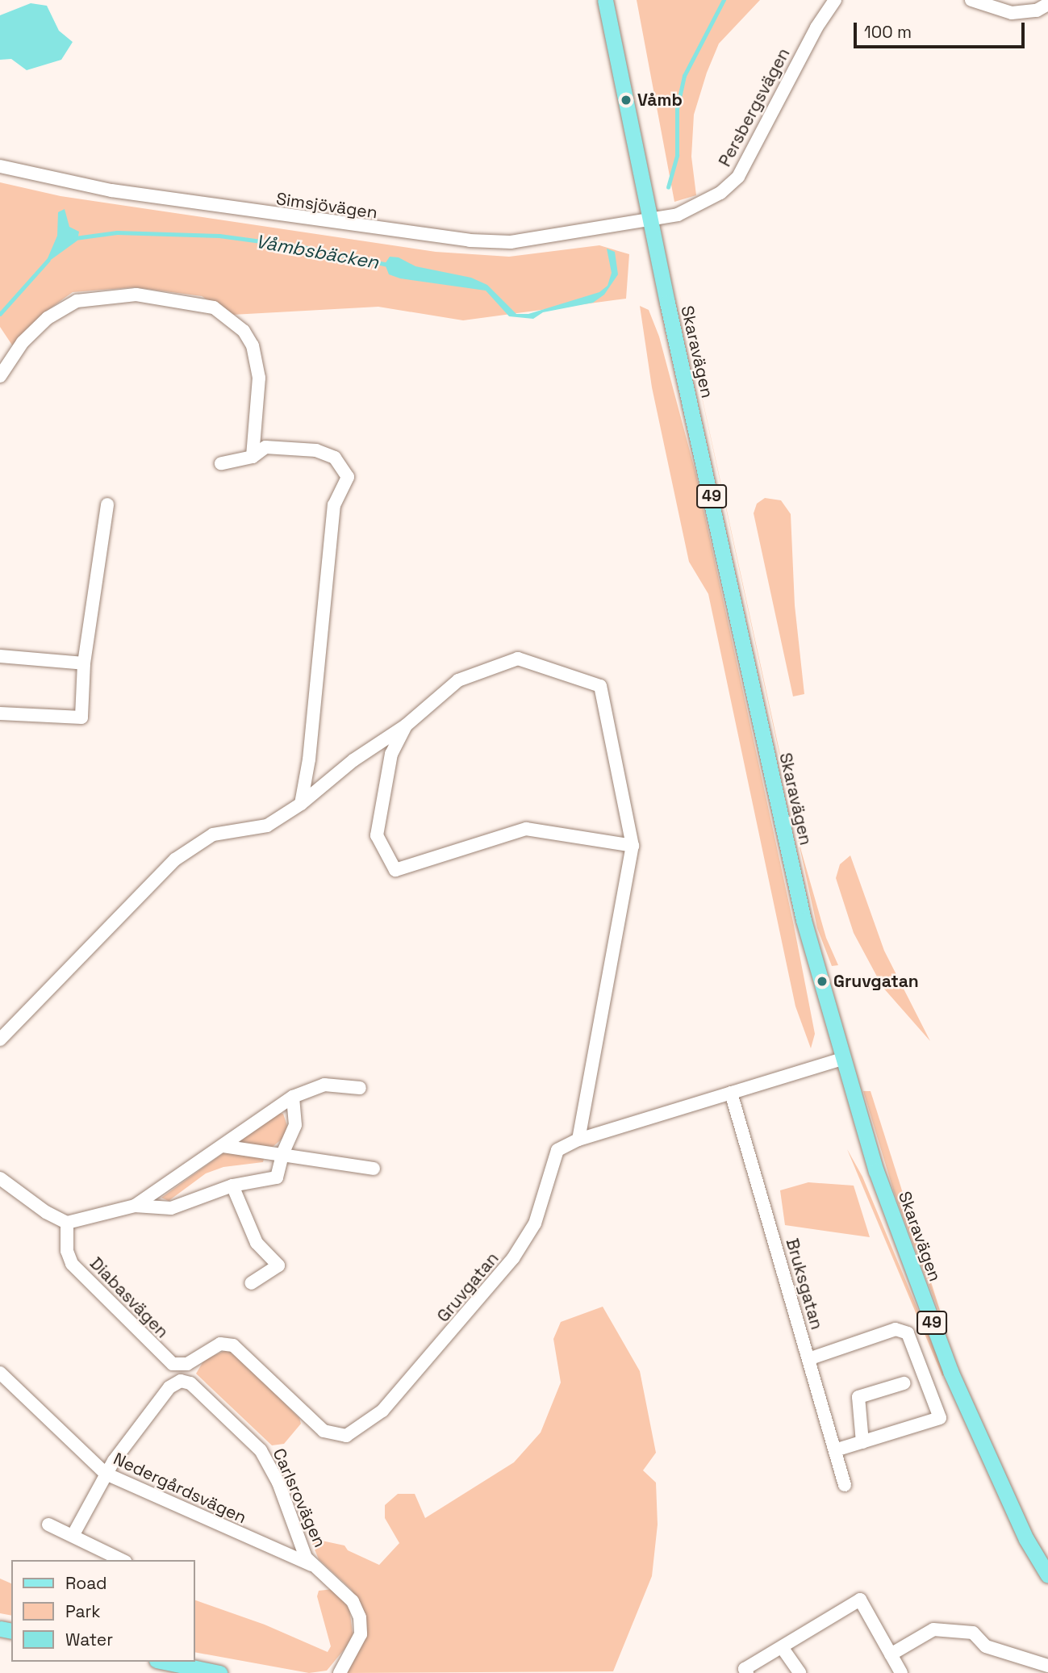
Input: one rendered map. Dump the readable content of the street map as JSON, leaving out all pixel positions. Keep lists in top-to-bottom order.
{
  "streets": {
    "main road": ["Skaravägen", "49"],
    "street": [
      "Persbergsvägen",
      "Simsjövägen",
      "Bruksgatan",
      "Gruvgatan",
      "Diabasvägen",
      "Nedergårdsvägen",
      "Carlsrovägen"
    ]
  },
  "crossings": [
    ["Persbergsvägen", "Simsjövägen"],
    ["Persbergsvägen", "Skaravägen"],
    ["Simsjövägen", "Skaravägen"],
    ["Skaravägen", "Gruvgatan"],
    ["Bruksgatan", "Gruvgatan"],
    ["Gruvgatan", "Diabasvägen"],
    ["Nedergårdsvägen", "Carlsrovägen"]
  ],
  "water": ["Våmbsbäcken"],
  "places": ["Våmb", "Gruvgatan"],
  "legend": ["Road", "Park", "Water"],
  "scale_bar": "100 m"
}
